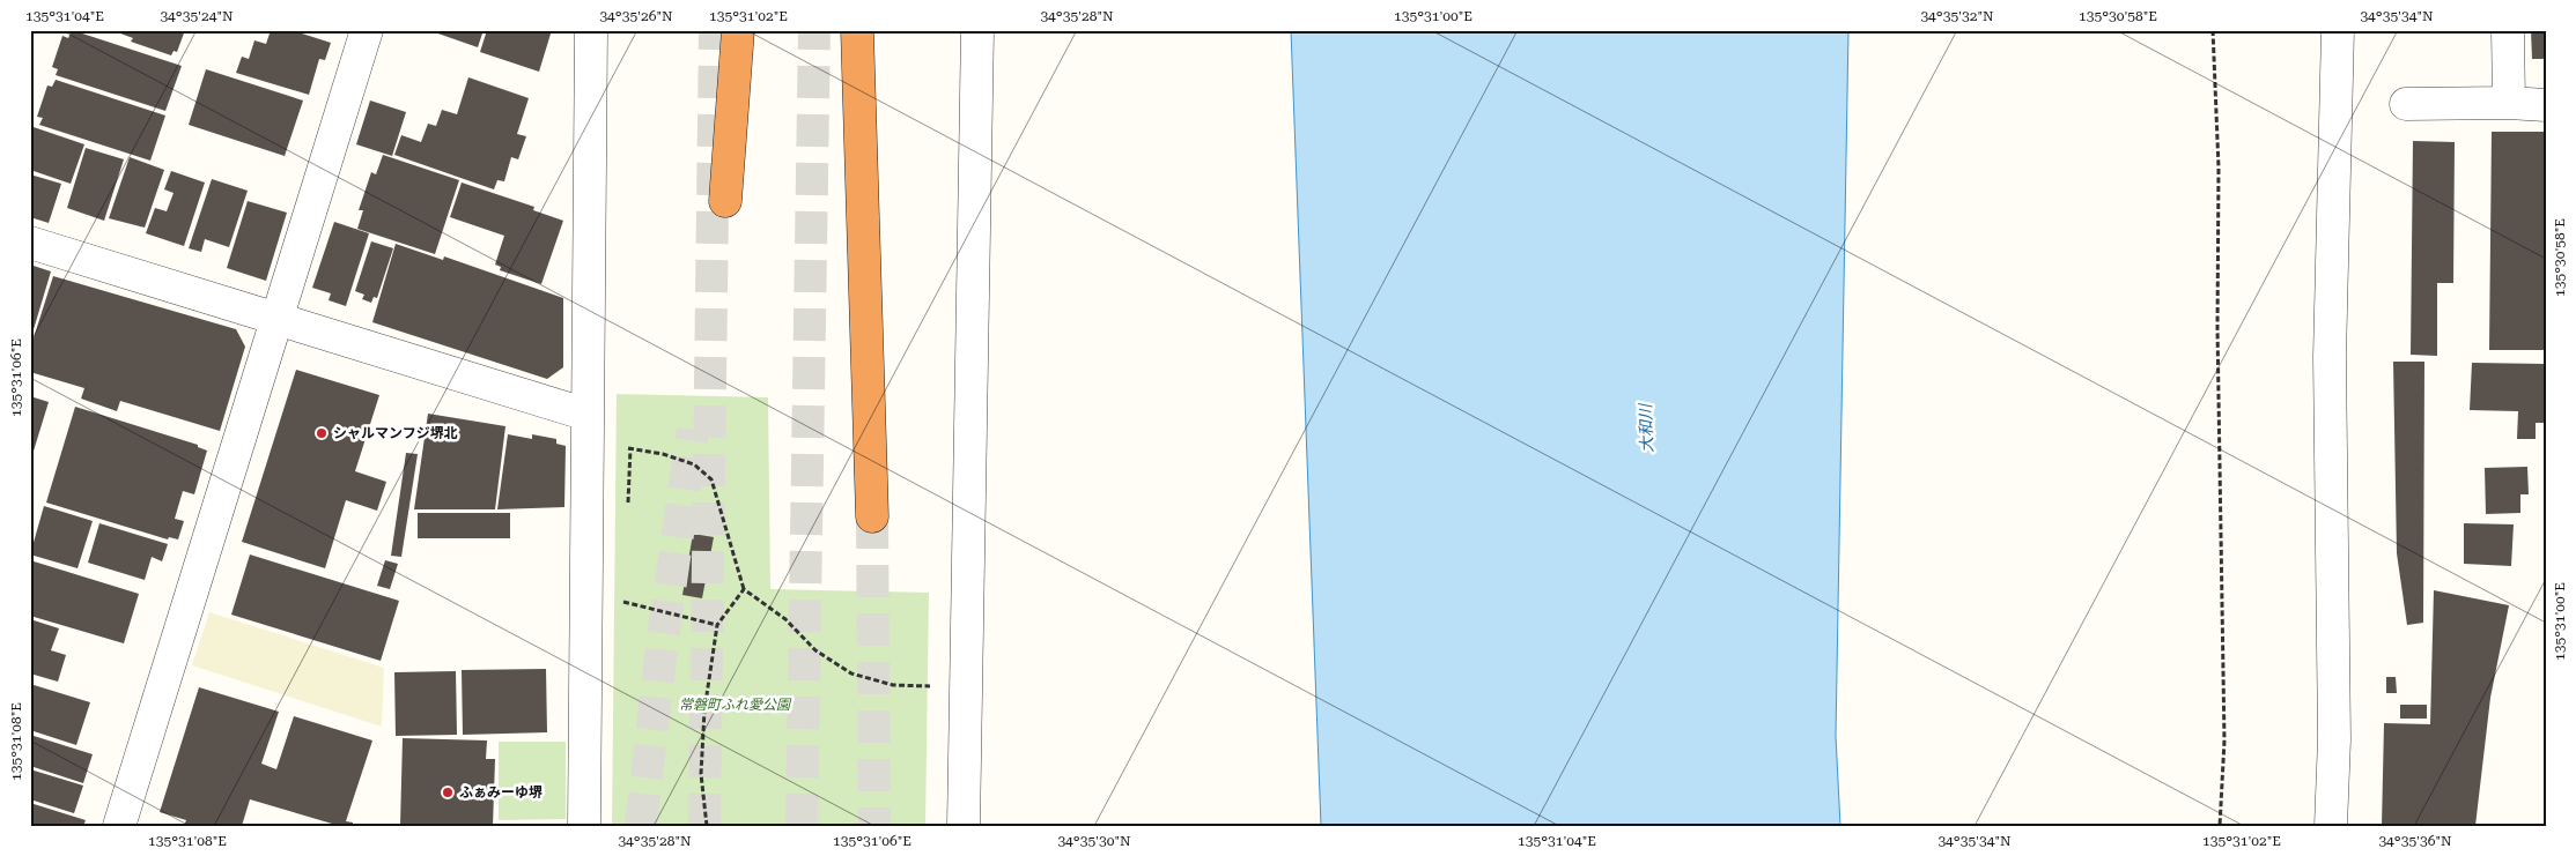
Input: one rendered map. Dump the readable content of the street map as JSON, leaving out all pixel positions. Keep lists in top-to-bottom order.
{
  "water": ["大和川"],
  "parks": ["常磐町ふれ愛公園"],
  "places": ["シャルマンフジ堺北", "ふぁみーゆ堺"],
  "coordinates": [
    "135°31'04\"E",
    "34°35'24\"N",
    "34°35'26\"N",
    "135°31'02\"E",
    "34°35'28\"N",
    "135°31'00\"E",
    "34°35'32\"N",
    "135°30'58\"E",
    "34°35'34\"N",
    "135°31'06\"E",
    "135°31'08\"E",
    "34°35'30\"N",
    "34°35'36\"N"
  ]
}
